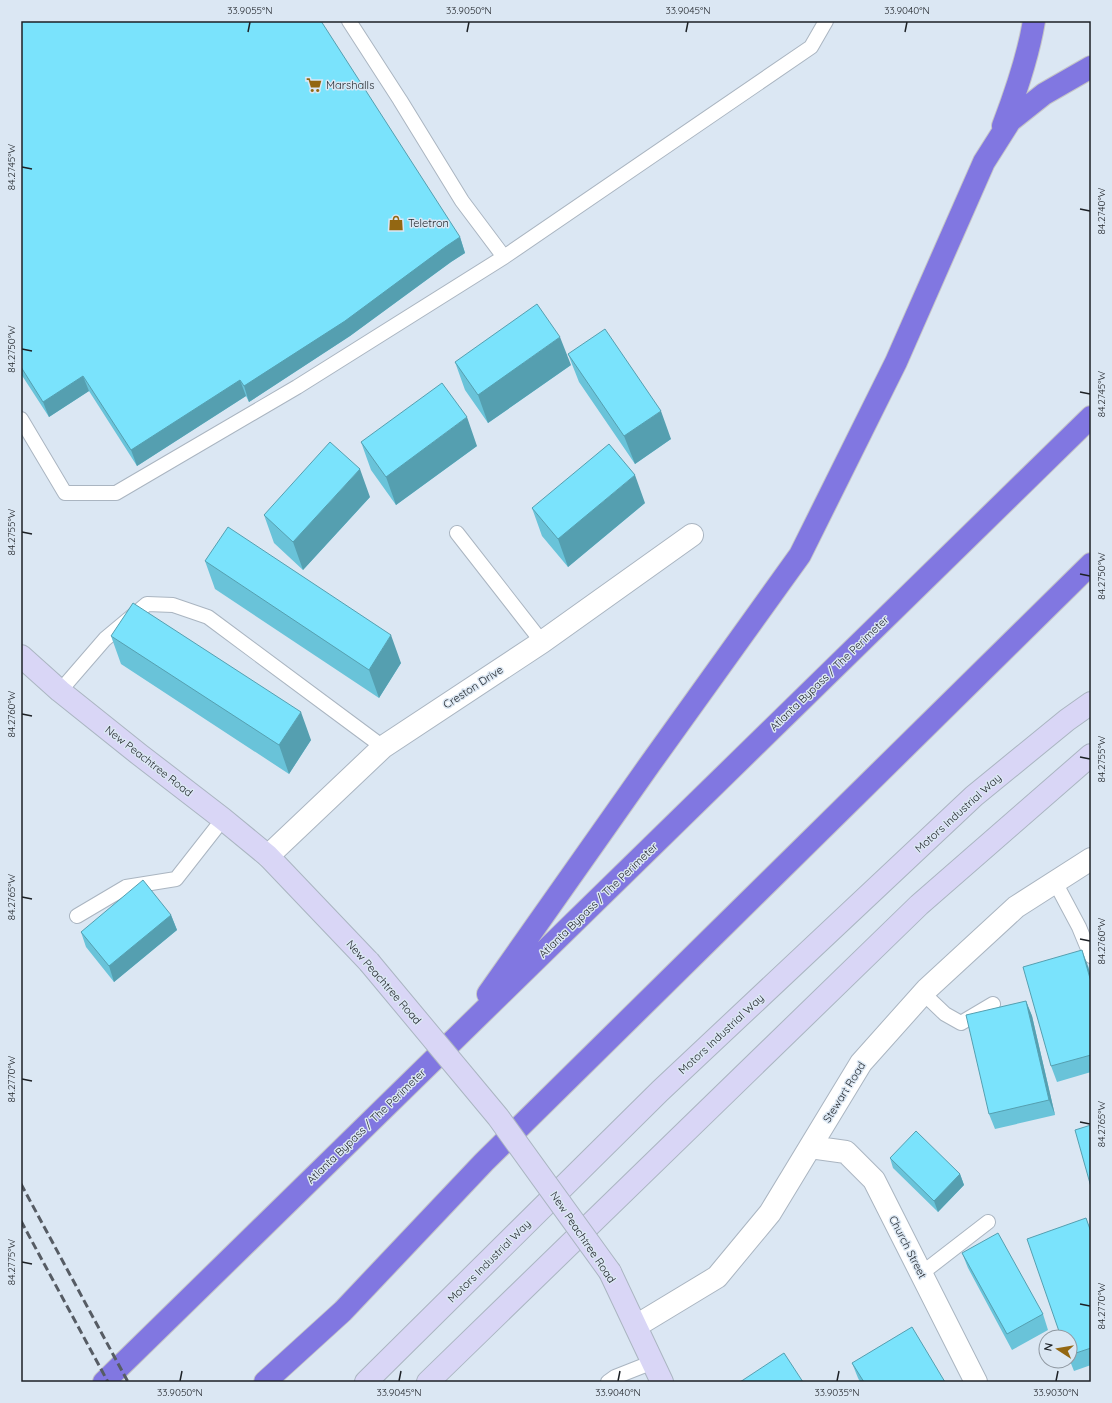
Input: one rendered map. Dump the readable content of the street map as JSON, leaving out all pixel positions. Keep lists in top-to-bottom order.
{
  "streets": {
    "highway": ["Atlanta Bypass / The Perimeter"],
    "main road": ["New Peachtree Road", "Motors Industrial Way"],
    "street": ["Creston Drive", "Stewart Road", "Church Street"]
  },
  "crossings": [
    ["Creston Drive", "New Peachtree Road"],
    ["New Peachtree Road", "Stewart Road"],
    ["Stewart Road", "Church Street"]
  ],
  "places": {
    "supermarket": ["Marshalls"],
    "shop": ["Teletron"]
  },
  "north": "left",
  "coordinates": [
    "33.9055°N",
    "33.9050°N",
    "33.9045°N",
    "33.9040°N",
    "84.2745°W",
    "84.2740°W",
    "84.2750°W",
    "84.2755°W",
    "84.2760°W",
    "84.2765°W",
    "84.2770°W",
    "84.2775°W",
    "33.9035°N",
    "33.9030°N"
  ]
}
